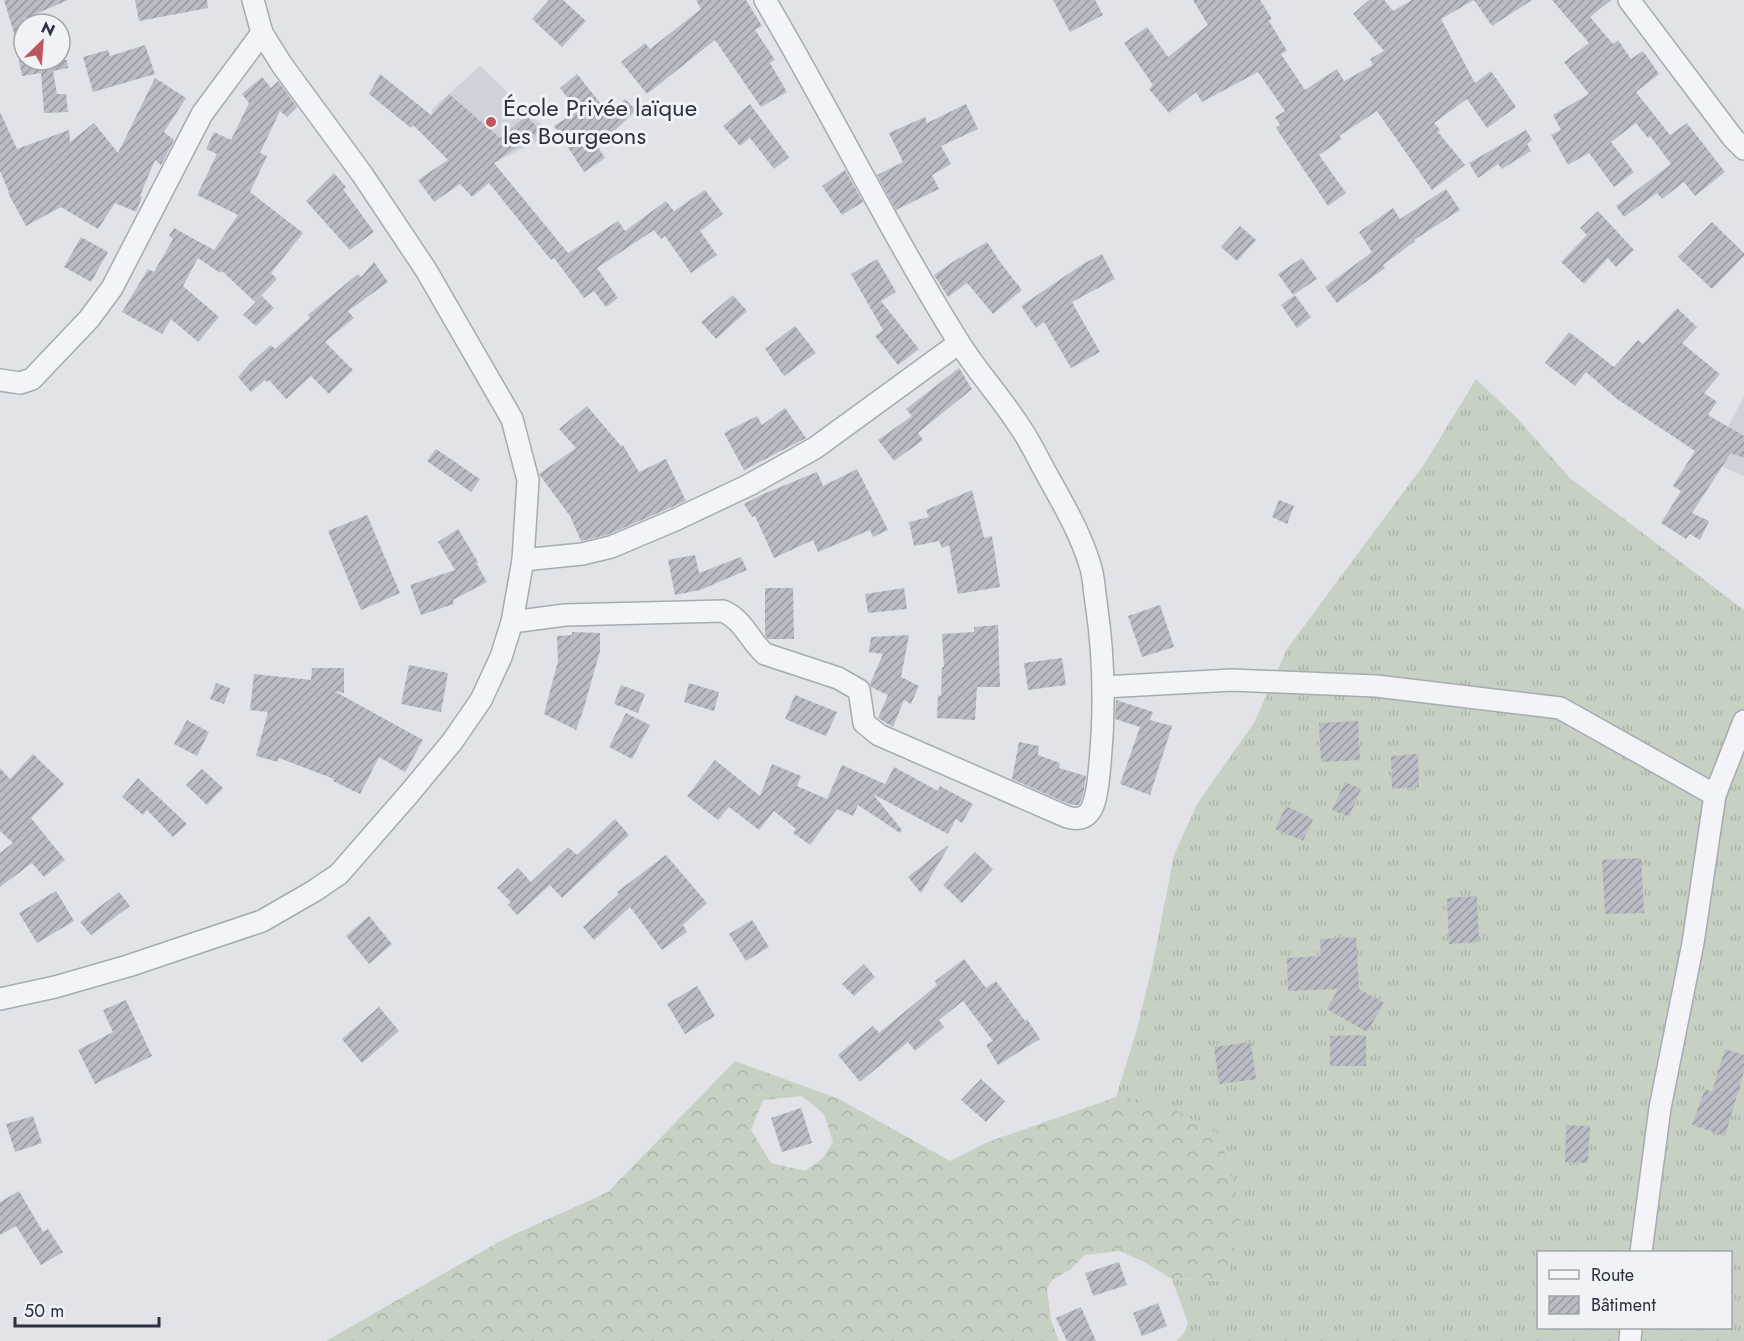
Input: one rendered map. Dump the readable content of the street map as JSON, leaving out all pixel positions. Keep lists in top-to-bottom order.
{
  "places": ["École Privée laïque les Bourgeons"],
  "legend": ["Route", "Bâtiment"],
  "scale_bar": "50 m",
  "north": "top right"
}
